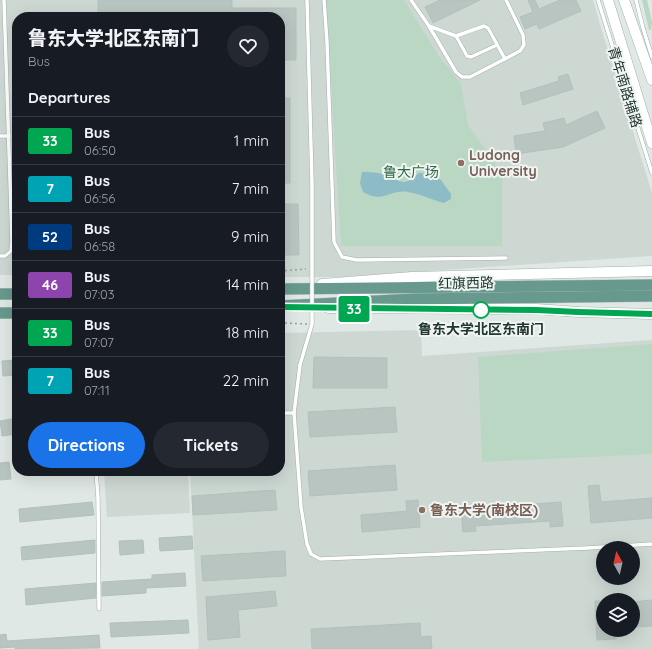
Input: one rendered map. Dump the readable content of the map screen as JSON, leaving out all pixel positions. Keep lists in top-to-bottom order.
{
  "streets": {
    "main road": ["红旗西路"],
    "lane": ["青年南路辅路"]
  },
  "parks": ["鲁大广场"],
  "places": ["Ludong University", "鲁东大学北区东南门", "鲁东大学(南校区)"],
  "lines": ["bus line 33"],
  "north": "top",
  "page": {
    "on_map": "33",
    "heading": [
      ["鲁东大学北区东南门", "Bus"],
      "Departures"
    ],
    "list": [
      {
        "mark": "33",
        "name": "Bus",
        "note": "06:50",
        "value": "1 min"
      },
      {
        "mark": "7",
        "name": "Bus",
        "note": "06:56",
        "value": "7 min"
      },
      {
        "mark": "52",
        "name": "Bus",
        "note": "06:58",
        "value": "9 min"
      },
      {
        "mark": "46",
        "name": "Bus",
        "note": "07:03",
        "value": "14 min"
      },
      {
        "mark": "33",
        "name": "Bus",
        "note": "07:07",
        "value": "18 min"
      },
      {
        "mark": "7",
        "name": "Bus",
        "note": "07:11",
        "value": "22 min"
      }
    ],
    "buttons": ["Directions", "Tickets"]
  }
}
